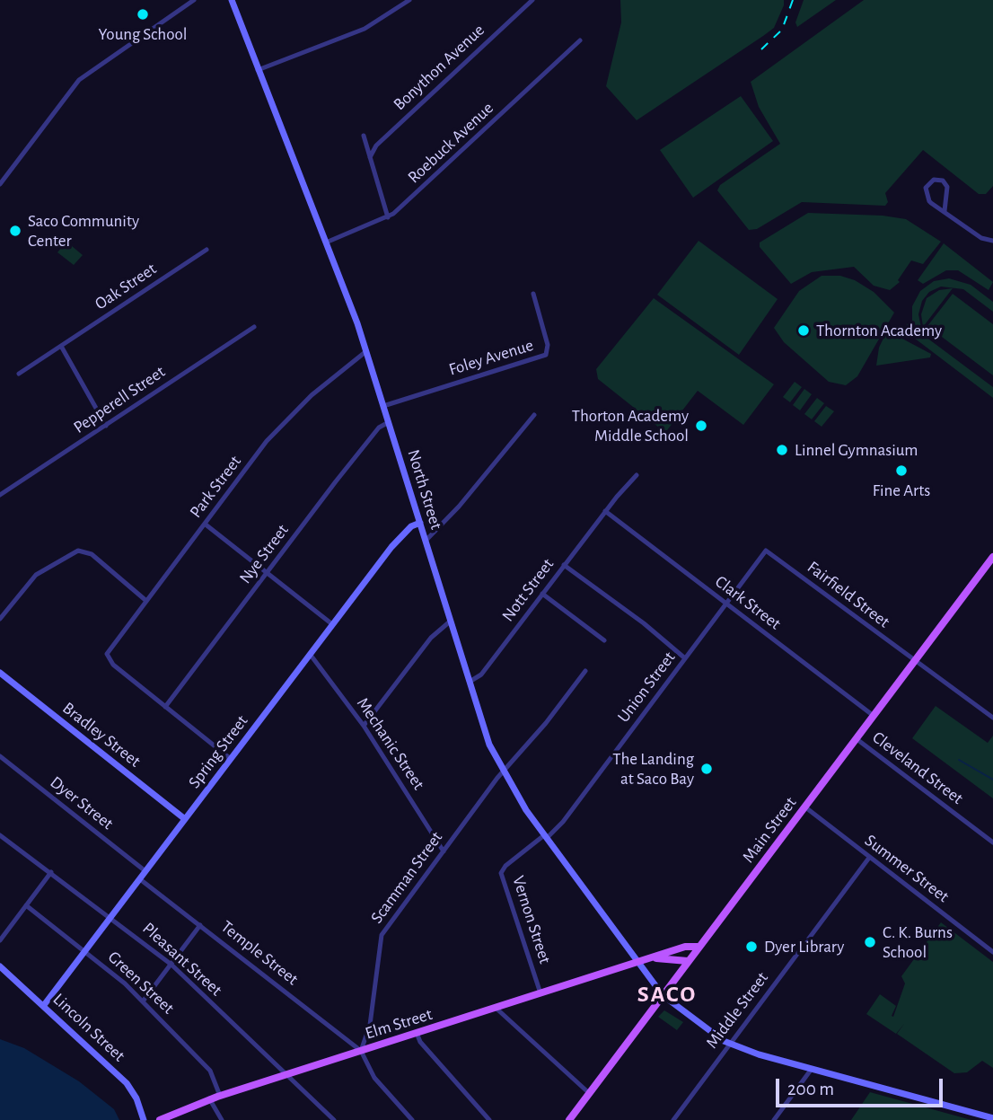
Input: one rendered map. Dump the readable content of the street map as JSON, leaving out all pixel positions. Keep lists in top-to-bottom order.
{
  "streets": {
    "main road": [
      "North Street",
      "Bradley Street",
      "Spring Street",
      "Main Street",
      "Elm Street",
      "Lincoln Street"
    ],
    "street": [
      "Bonython Avenue",
      "Roebuck Avenue",
      "Oak Street",
      "Foley Avenue",
      "Pepperell Street",
      "Park Street",
      "Nye Street",
      "Nott Street",
      "Fairfield Street",
      "Clark Street",
      "Union Street",
      "Mechanic Street",
      "Cleveland Street",
      "Dyer Street",
      "Summer Street",
      "Scamman Street",
      "Vernon Street",
      "Temple Street",
      "Pleasant Street",
      "Green Street",
      "Middle Street"
    ]
  },
  "crossings": [
    ["Roebuck Avenue", "North Street"],
    ["Foley Avenue", "North Street"],
    ["Park Street", "North Street"],
    ["Park Street", "Nye Street"],
    ["North Street", "Nye Street"],
    ["North Street", "Nott Street"],
    ["North Street", "Union Street"],
    ["North Street", "Spring Street"],
    ["North Street", "Main Street"],
    ["North Street", "Scamman Street"],
    ["North Street", "Vernon Street"],
    ["North Street", "Middle Street"],
    ["North Street", "Elm Street"],
    ["Nott Street", "Clark Street"],
    ["Fairfield Street", "Union Street"],
    ["Fairfield Street", "Main Street"],
    ["Clark Street", "Union Street"],
    ["Clark Street", "Main Street"],
    ["Union Street", "Vernon Street"],
    ["Bradley Street", "Spring Street"],
    ["Mechanic Street", "Spring Street"],
    ["Mechanic Street", "Scamman Street"],
    ["Spring Street", "Dyer Street"],
    ["Spring Street", "Temple Street"],
    ["Spring Street", "Pleasant Street"],
    ["Spring Street", "Green Street"],
    ["Spring Street", "Lincoln Street"],
    ["Cleveland Street", "Main Street"],
    ["Main Street", "Summer Street"],
    ["Main Street", "Elm Street"],
    ["Summer Street", "Middle Street"],
    ["Scamman Street", "Temple Street"],
    ["Scamman Street", "Elm Street"],
    ["Vernon Street", "Elm Street"],
    ["Temple Street", "Elm Street"],
    ["Pleasant Street", "Elm Street"],
    ["Green Street", "Elm Street"]
  ],
  "districts": ["SACO"],
  "places": [
    "Young School",
    "Saco Community Center",
    "Thornton Academy",
    "Thorton Academy Middle School",
    "Linnel Gymnasium",
    "Fine Arts",
    "The Landing at Saco Bay",
    "C. K. Burns School",
    "Dyer Library"
  ],
  "scale_bar": "200 m"
}
